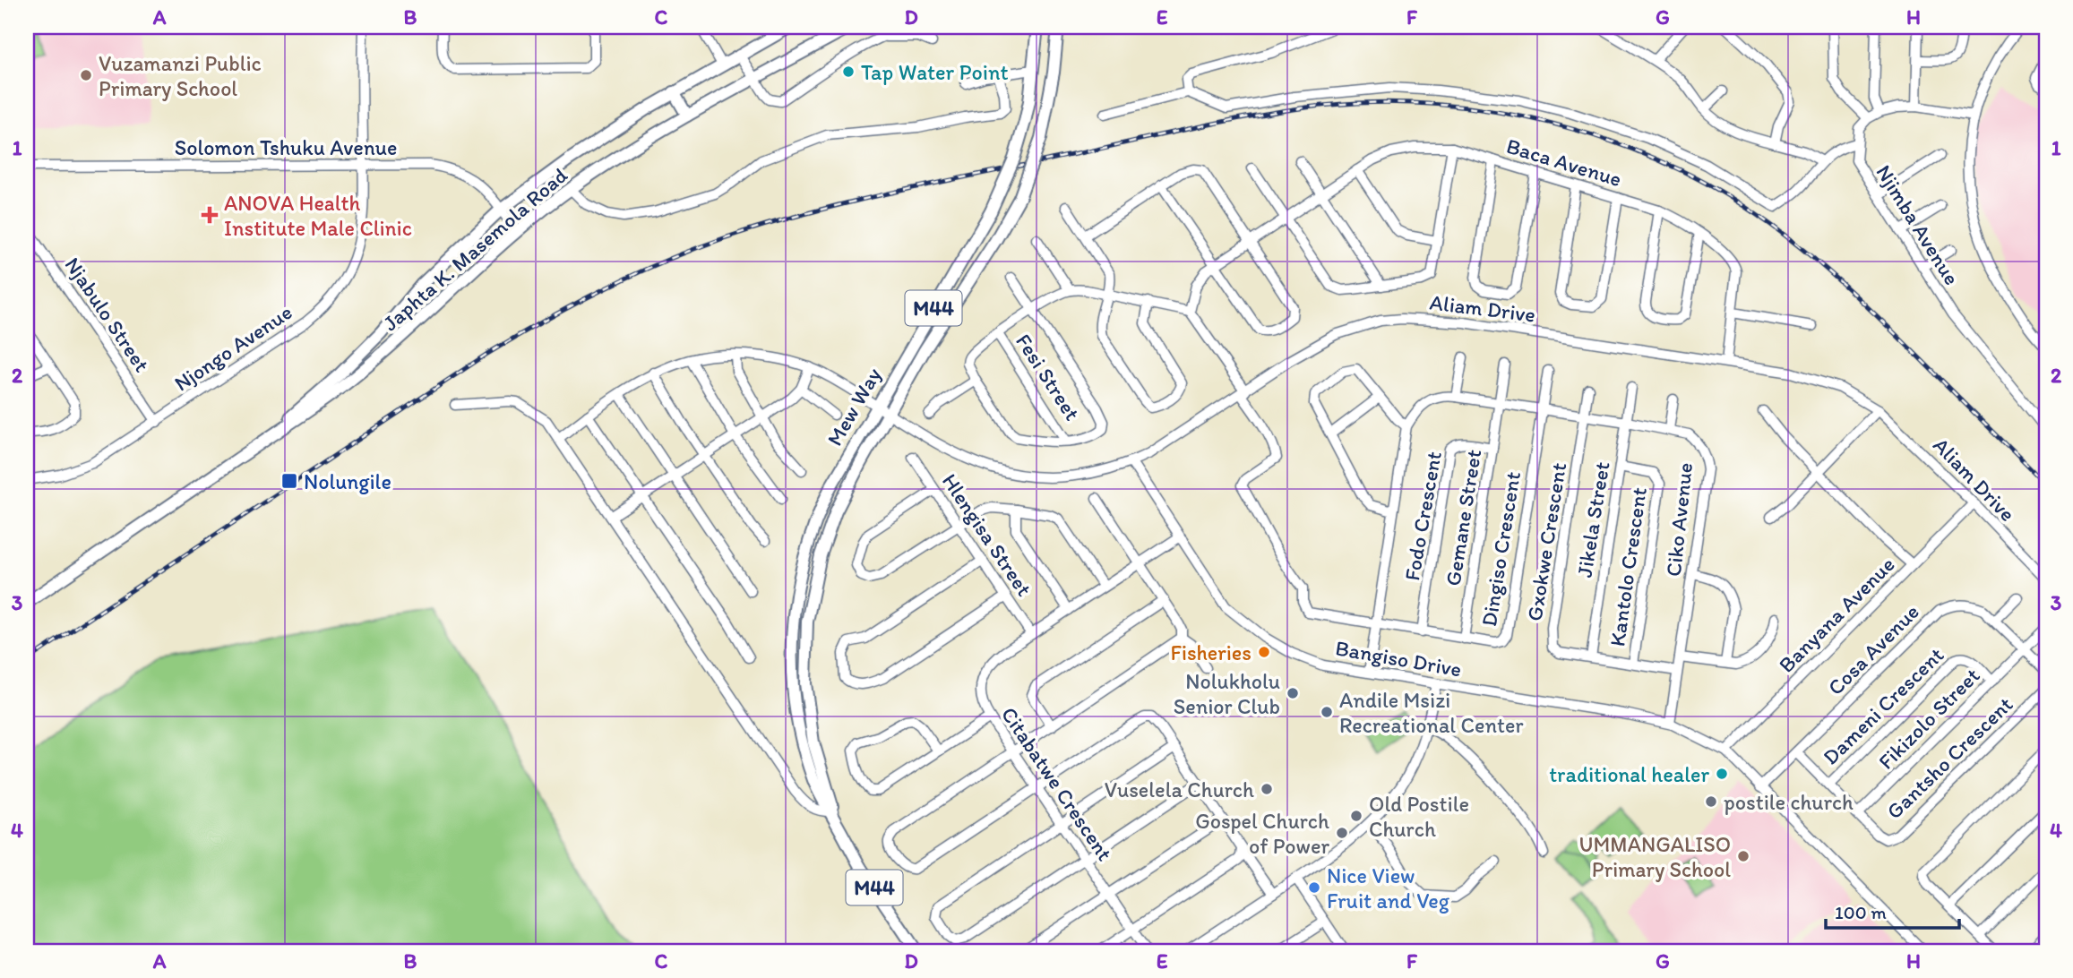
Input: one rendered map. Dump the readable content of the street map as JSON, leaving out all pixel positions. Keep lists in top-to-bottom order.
{
  "streets": {
    "main road": ["Japhta K. Masemola Road", "M44", "Mew Way"],
    "street": [
      "Solomon Tshuku Avenue",
      "Baca Avenue",
      "Njimba Avenue",
      "Aliam Drive",
      "Njabulo Street",
      "Njongo Avenue",
      "Fesi Street",
      "Fodo Crescent",
      "Gemane Street",
      "Jikela Street",
      "Ciko Avenue",
      "Hlengisa Street",
      "Gxokwe Crescent",
      "Dingiso Crescent",
      "Kantolo Crescent",
      "Banyana Avenue",
      "Cosa Avenue",
      "Bangiso Drive",
      "Dameni Crescent",
      "Fikizolo Street",
      "Gantsho Crescent",
      "Citabatwe Crescent"
    ]
  },
  "crossings": [
    ["Solomon Tshuku Avenue", "Japhta K. Masemola Road"],
    ["Solomon Tshuku Avenue", "Njongo Avenue"],
    ["Baca Avenue", "Aliam Drive"],
    ["Aliam Drive", "Mew Way"],
    ["Aliam Drive", "Banyana Avenue"],
    ["Aliam Drive", "Bangiso Drive"],
    ["Njabulo Street", "Njongo Avenue"],
    ["Fodo Crescent", "Gemane Street"],
    ["Fodo Crescent", "Dingiso Crescent"],
    ["Gemane Street", "Ciko Avenue"],
    ["Gemane Street", "Dingiso Crescent"],
    ["Jikela Street", "Ciko Avenue"],
    ["Jikela Street", "Gxokwe Crescent"],
    ["Jikela Street", "Kantolo Crescent"],
    ["Ciko Avenue", "Gxokwe Crescent"],
    ["Ciko Avenue", "Dingiso Crescent"],
    ["Ciko Avenue", "Bangiso Drive"],
    ["Hlengisa Street", "Citabatwe Crescent"],
    ["Gxokwe Crescent", "Kantolo Crescent"],
    ["Banyana Avenue", "Bangiso Drive"],
    ["Cosa Avenue", "Bangiso Drive"],
    ["Cosa Avenue", "Fikizolo Street"],
    ["Cosa Avenue", "Gantsho Crescent"],
    ["Bangiso Drive", "Citabatwe Crescent"],
    ["Dameni Crescent", "Fikizolo Street"],
    ["Dameni Crescent", "Gantsho Crescent"],
    ["Fikizolo Street", "Gantsho Crescent"]
  ],
  "places": {
    "other": [
      "Tap Water Point",
      "Vuzamanzi Public Primary School",
      "Fisheries",
      "Nolukholu Senior Club",
      "Andile Msizi Recreational Center",
      "traditional healer",
      "Vuselela Church",
      "postile church",
      "Old Postile Church",
      "Gospel Church of Power",
      "UMMANGALISO Primary School",
      "Nice View Fruit and Veg"
    ],
    "health": ["ANOVA Health Institute Male Clinic"],
    "transit": ["Nolungile"]
  },
  "scale_bar": "100 m",
  "grid": {
    "columns": [
      "A",
      "B",
      "C",
      "D",
      "E",
      "F",
      "G",
      "H"
    ],
    "rows": [
      "1",
      "2",
      "3",
      "4"
    ]
  }
}
